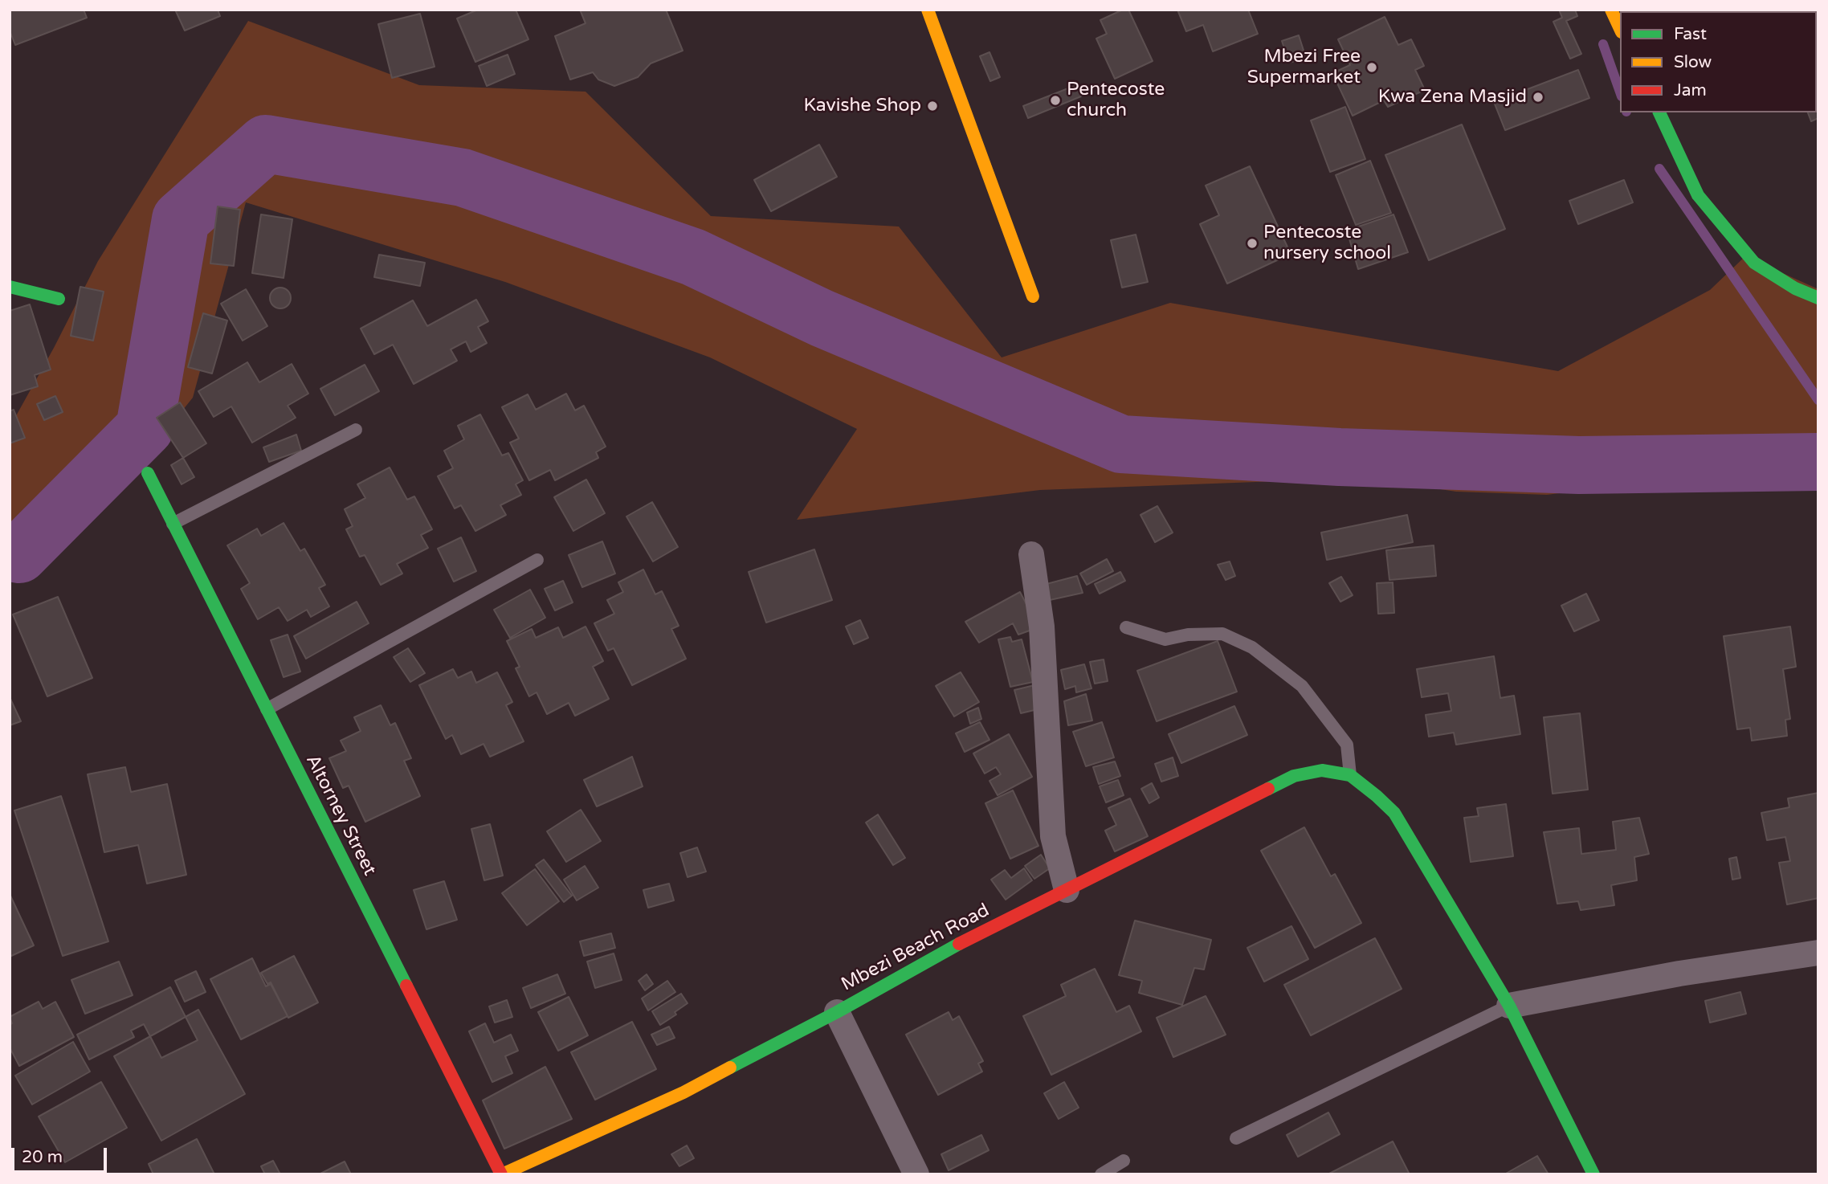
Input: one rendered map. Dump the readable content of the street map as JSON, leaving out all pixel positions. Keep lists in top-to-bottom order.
{
  "streets": {
    "street": ["Altorney Street", "Mbezi Beach Road"]
  },
  "crossings": [
    ["Altorney Street", "Mbezi Beach Road"]
  ],
  "places": [
    "Mbezi Free Supermarket",
    "Kwa Zena Masjid",
    "Pentecoste church",
    "Kavishe Shop",
    "Pentecoste nursery school"
  ],
  "legend": ["Fast", "Slow", "Jam"],
  "scale_bar": "20 m"
}
